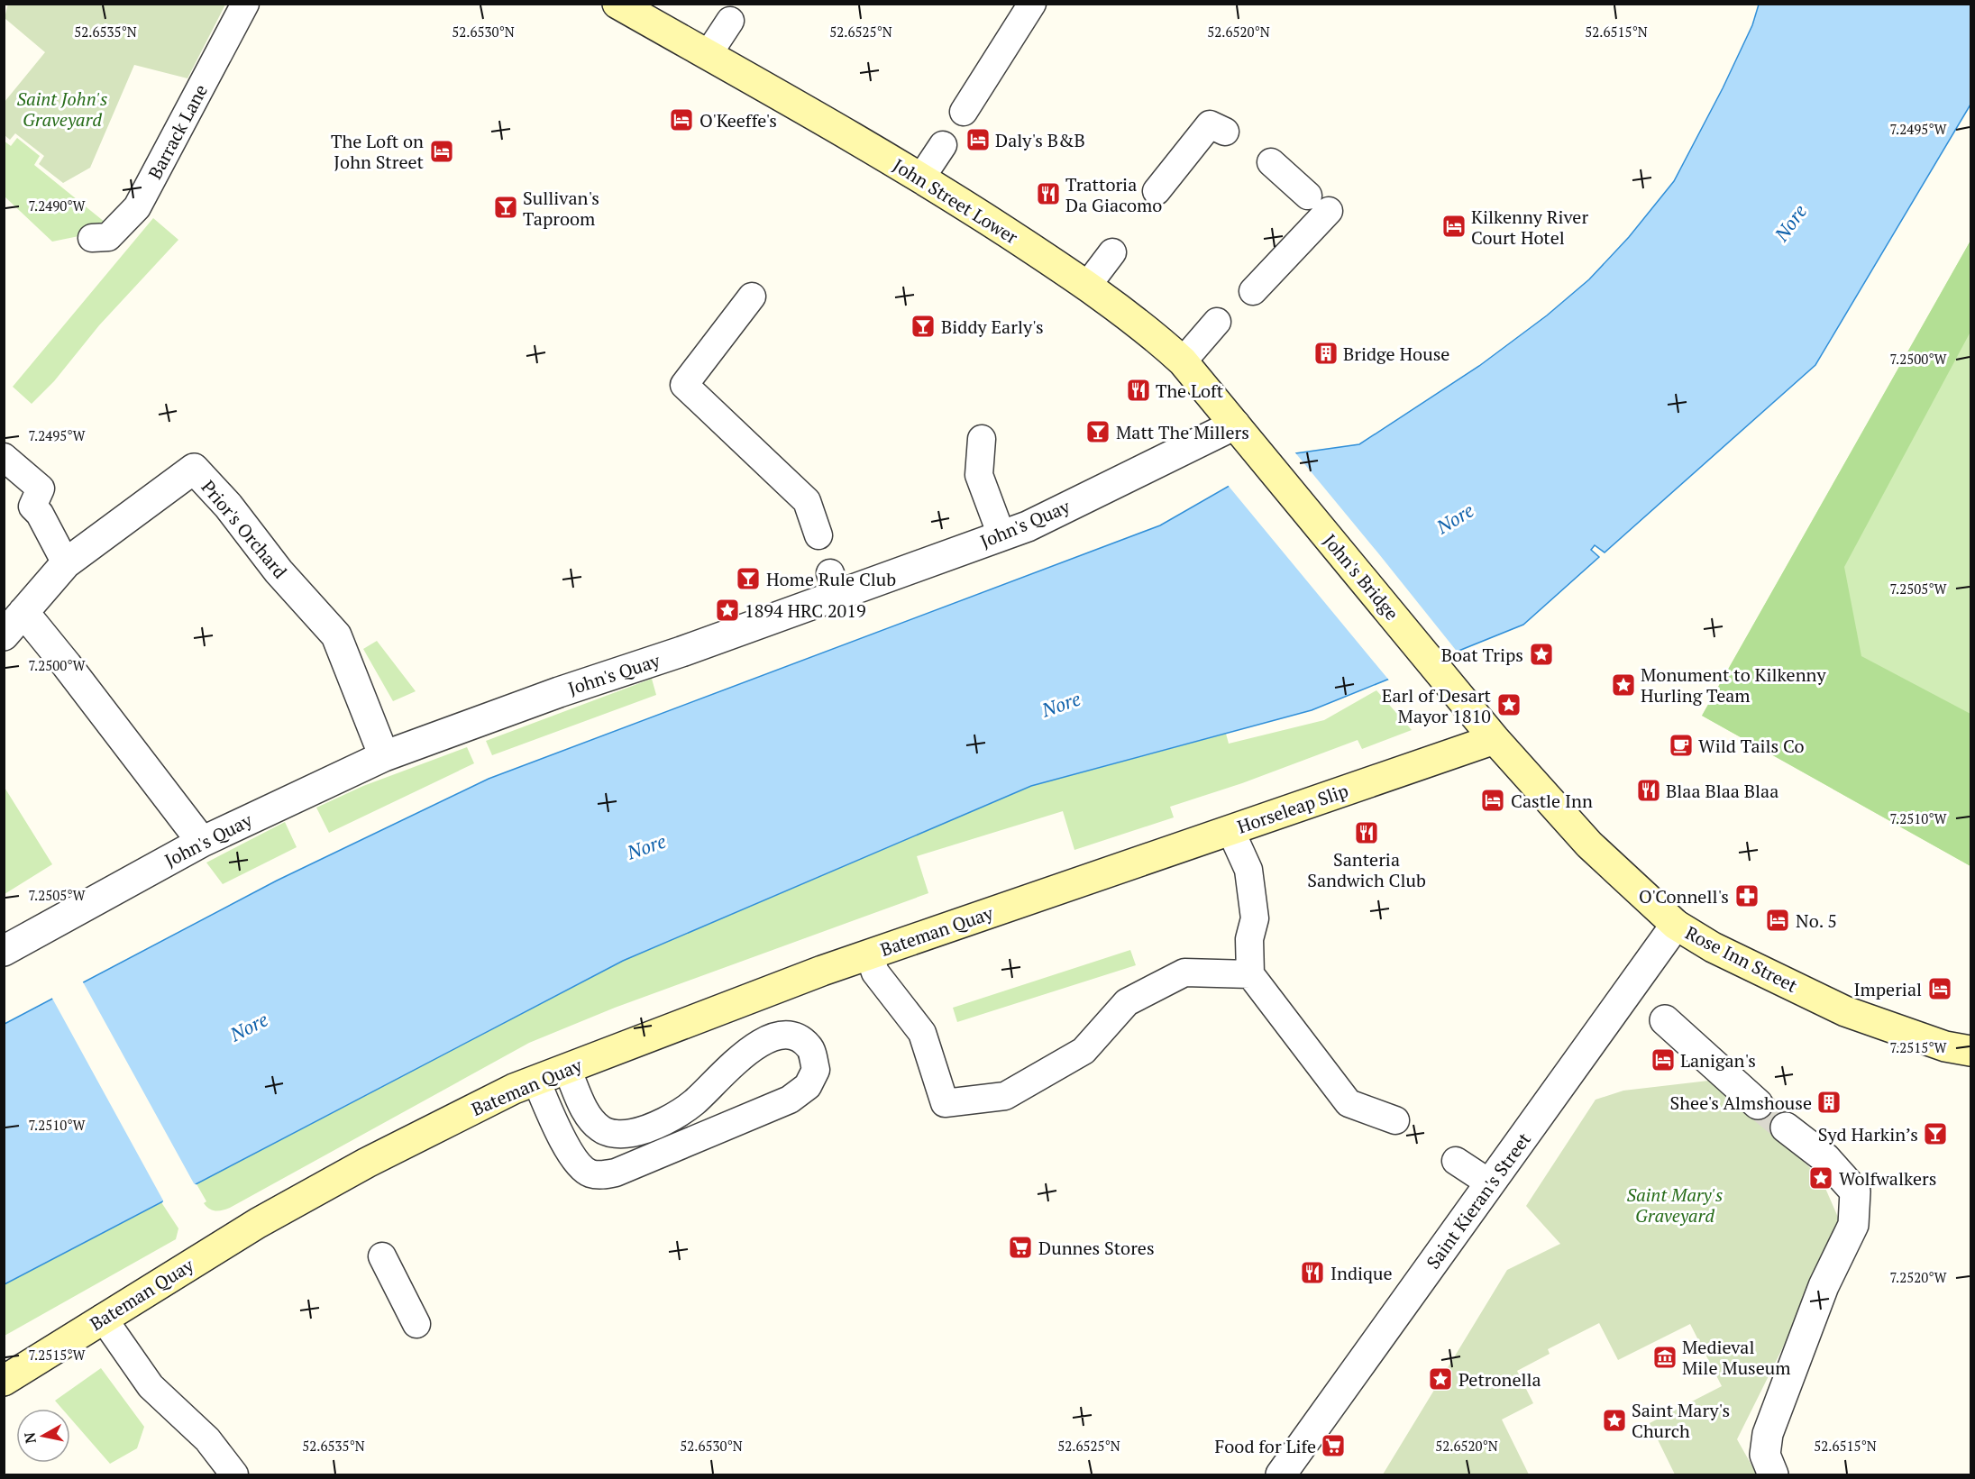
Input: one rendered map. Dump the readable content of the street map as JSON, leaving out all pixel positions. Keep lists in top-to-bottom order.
{
  "streets": {
    "main road": [
      "John Street Lower",
      "John's Bridge",
      "Horseleap Slip",
      "Bateman Quay",
      "Rose Inn Street"
    ],
    "street": ["John's Quay", "Prior's Orchard", "Saint Kieran's Street"],
    "lane": ["Barrack Lane"]
  },
  "crossings": [
    ["John Street Lower", "John's Quay"],
    ["John Street Lower", "John's Bridge"],
    ["John's Quay", "Prior's Orchard"],
    ["John's Bridge", "Rose Inn Street"],
    ["Horseleap Slip", "Bateman Quay"],
    ["Horseleap Slip", "Rose Inn Street"],
    ["Rose Inn Street", "Saint Kieran's Street"]
  ],
  "water": ["Nore"],
  "parks": ["Saint John's Graveyard", "Saint Mary's Graveyard"],
  "places": {
    "hotel": [
      "O'Keeffe's",
      "Daly's B&B",
      "The Loft on John Street",
      "Kilkenny River Court Hotel",
      "Castle Inn",
      "No. 5",
      "Imperial",
      "Lanigan's"
    ],
    "restaurant": [
      "Trattoria Da Giacomo",
      "The Loft",
      "Blaa Blaa Blaa",
      "Santeria Sandwich Club",
      "Indique"
    ],
    "bar": [
      "Sullivan's Taproom",
      "Biddy Early's",
      "Matt The Millers",
      "Home Rule Club",
      "Syd Harkin’s"
    ],
    "building": ["Bridge House", "Shee's Almshouse"],
    "place": [
      "1894 HRC 2019",
      "Boat Trips",
      "Monument to Kilkenny Hurling Team",
      "Earl of Desart Mayor 1810",
      "Wolfwalkers",
      "Petronella",
      "Saint Mary's Church"
    ],
    "cafe": ["Wild Tails Co"],
    "pharmacy": ["O'Connell's"],
    "supermarket": ["Dunnes Stores", "Food for Life"],
    "museum": ["Medieval Mile Museum"]
  },
  "north": "left",
  "coordinates": [
    "52.6535°N",
    "52.6530°N",
    "52.6525°N",
    "52.6520°N",
    "52.6515°N",
    "7.2495°W",
    "7.2490°W",
    "7.2500°W",
    "7.2505°W",
    "7.2510°W",
    "7.2515°W",
    "7.2520°W"
  ]
}
